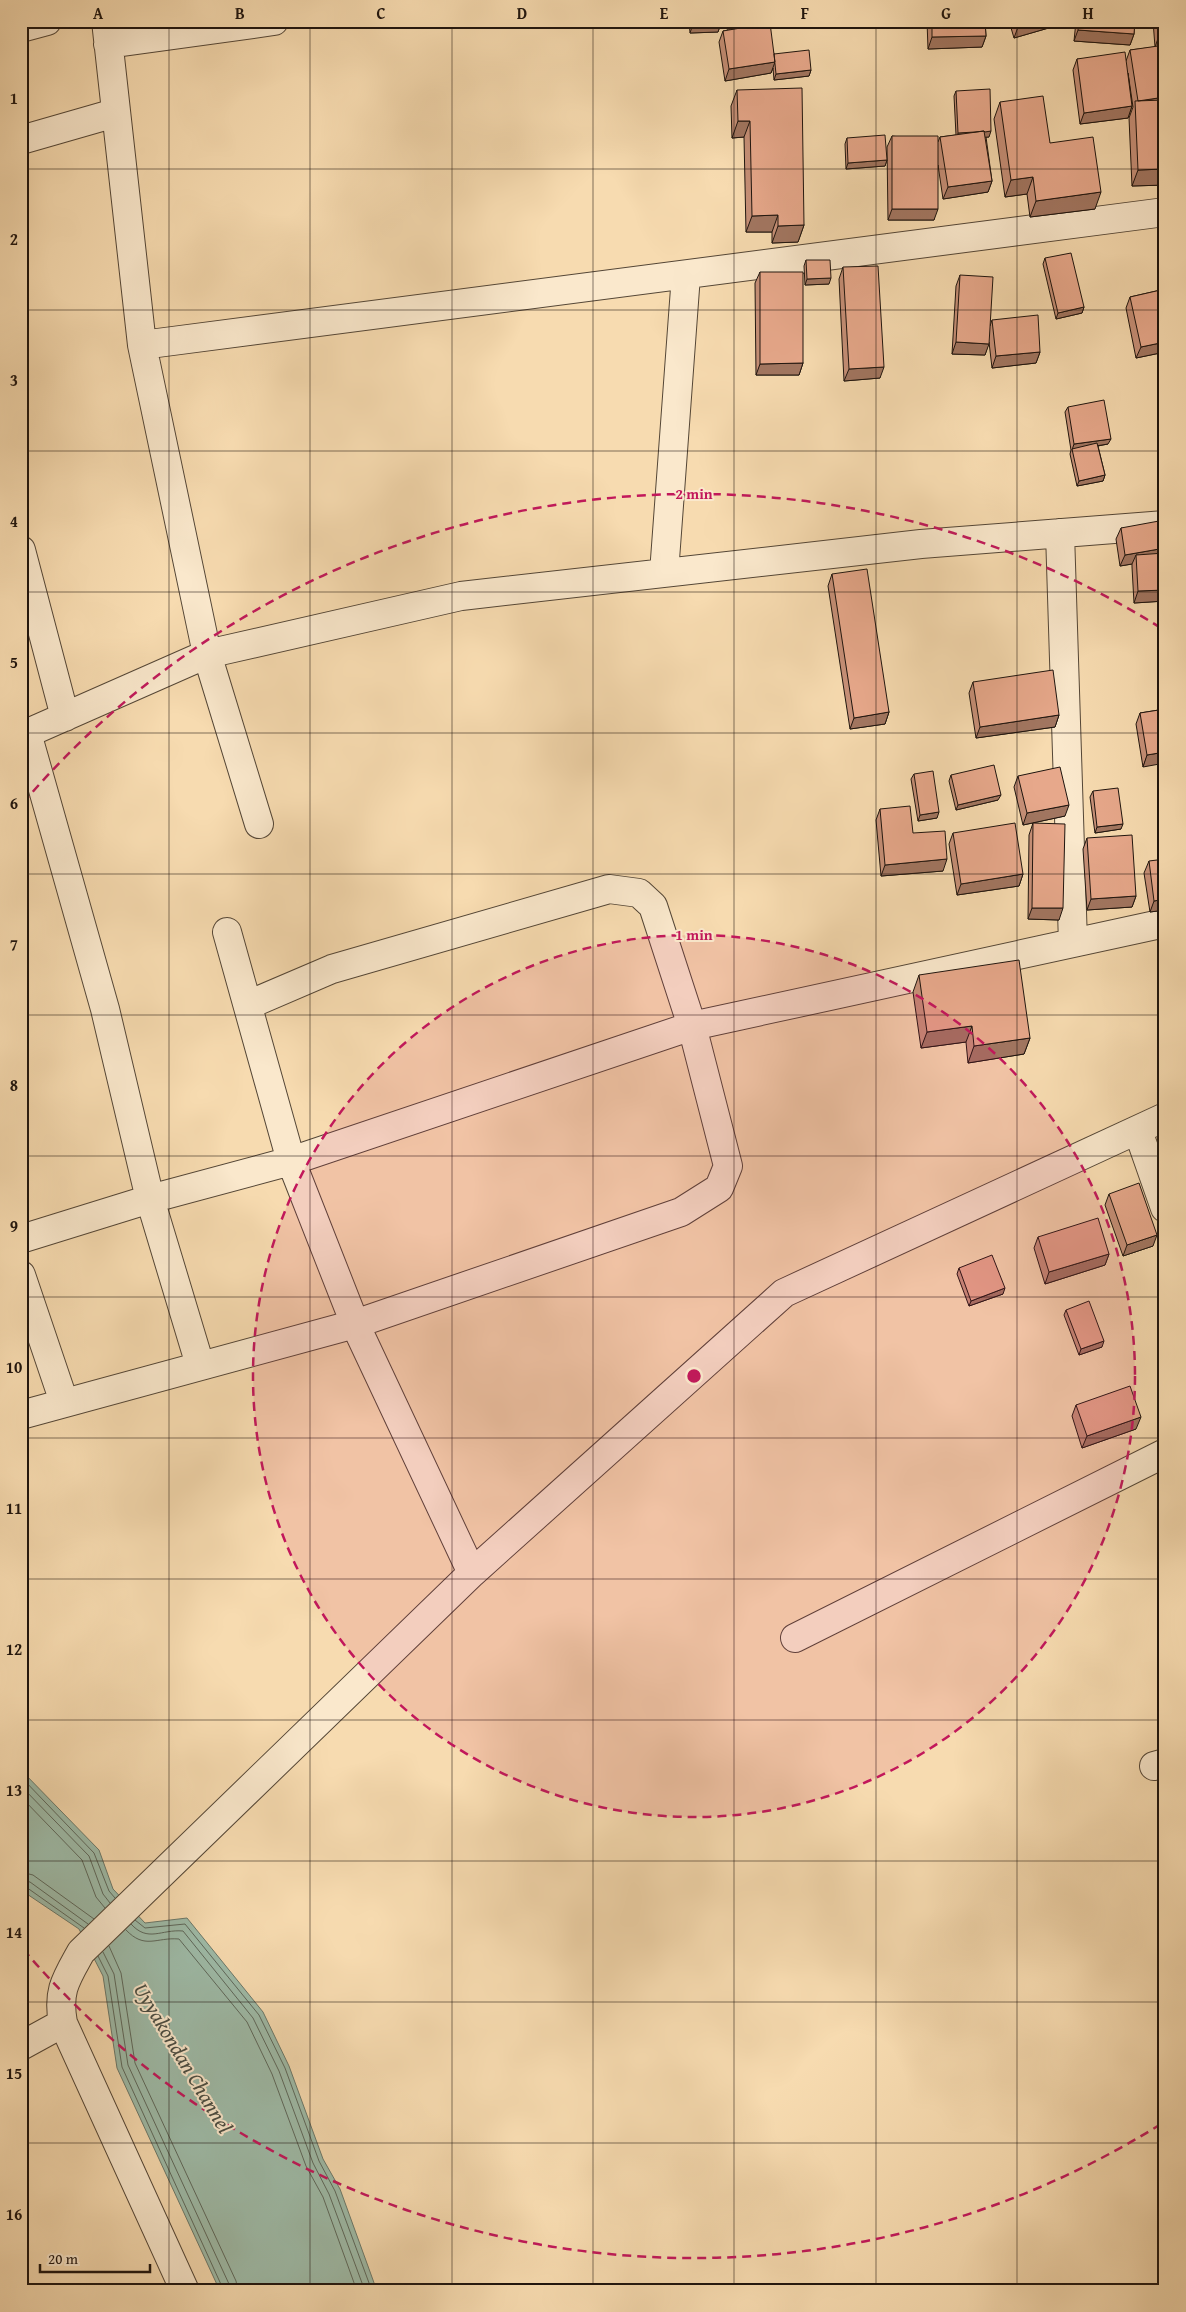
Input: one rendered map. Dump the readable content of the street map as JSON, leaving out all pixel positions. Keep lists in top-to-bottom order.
{
  "water": ["Uyyakondan Channel"],
  "scale_bar": "20 m",
  "grid": {
    "columns": [
      "A",
      "B",
      "C",
      "D",
      "E",
      "F",
      "G",
      "H"
    ],
    "rows": [
      "1",
      "2",
      "3",
      "4",
      "5",
      "6",
      "7",
      "8",
      "9",
      "10",
      "11",
      "12",
      "13",
      "14",
      "15",
      "16"
    ]
  },
  "rings": ["2 min", "1 min"]
}
